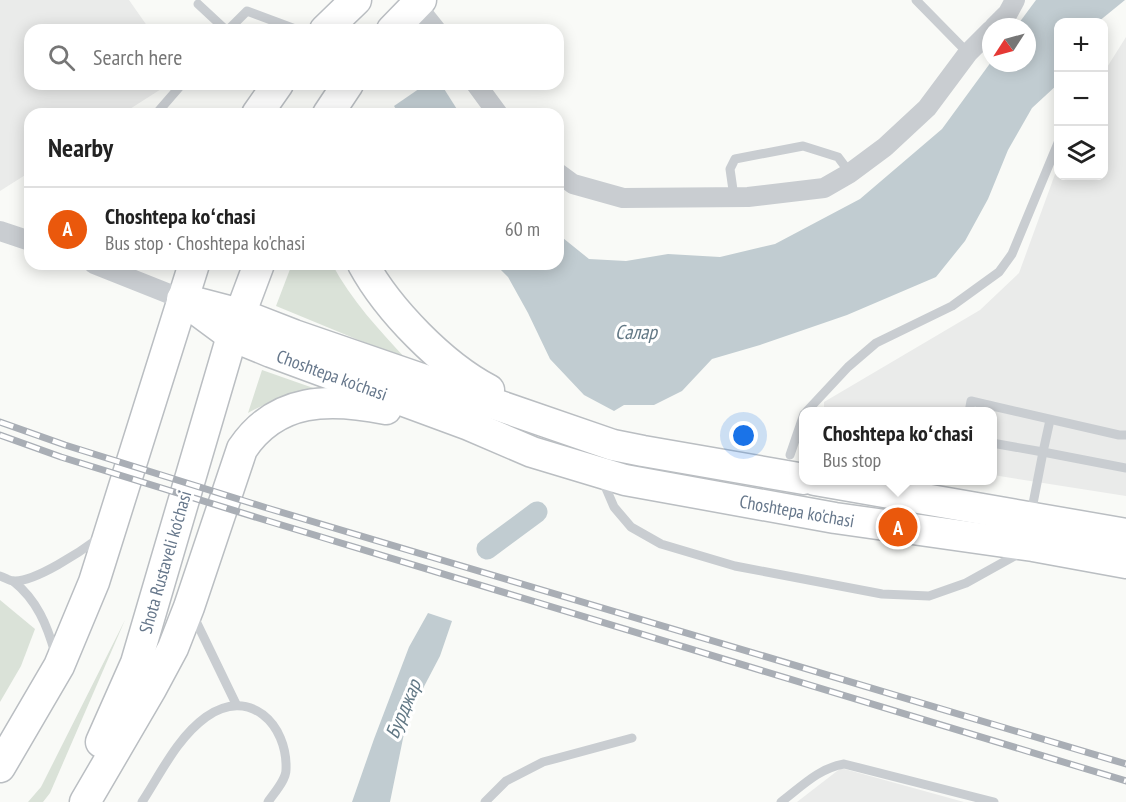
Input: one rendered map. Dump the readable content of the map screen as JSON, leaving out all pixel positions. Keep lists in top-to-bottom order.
{
  "streets": {
    "main road": ["Choshtepa ko'chasi", "Shota Rustaveli ko'chasi"]
  },
  "crossings": [
    ["Choshtepa ko'chasi", "Shota Rustaveli ko'chasi"]
  ],
  "water": ["Салар", "Бурджар"],
  "north": "bottom left",
  "page": {
    "map_buttons": ["+", "−"],
    "search": "Search here",
    "heading": "Nearby",
    "list": [
      {
        "mark": "A",
        "name": "Choshtepa koʻchasi",
        "note": "Bus stop · Choshtepa ko'chasi",
        "value": "60 m"
      }
    ],
    "popup": ["Choshtepa koʻchasi", "Bus stop"],
    "pins": "A"
  }
}
